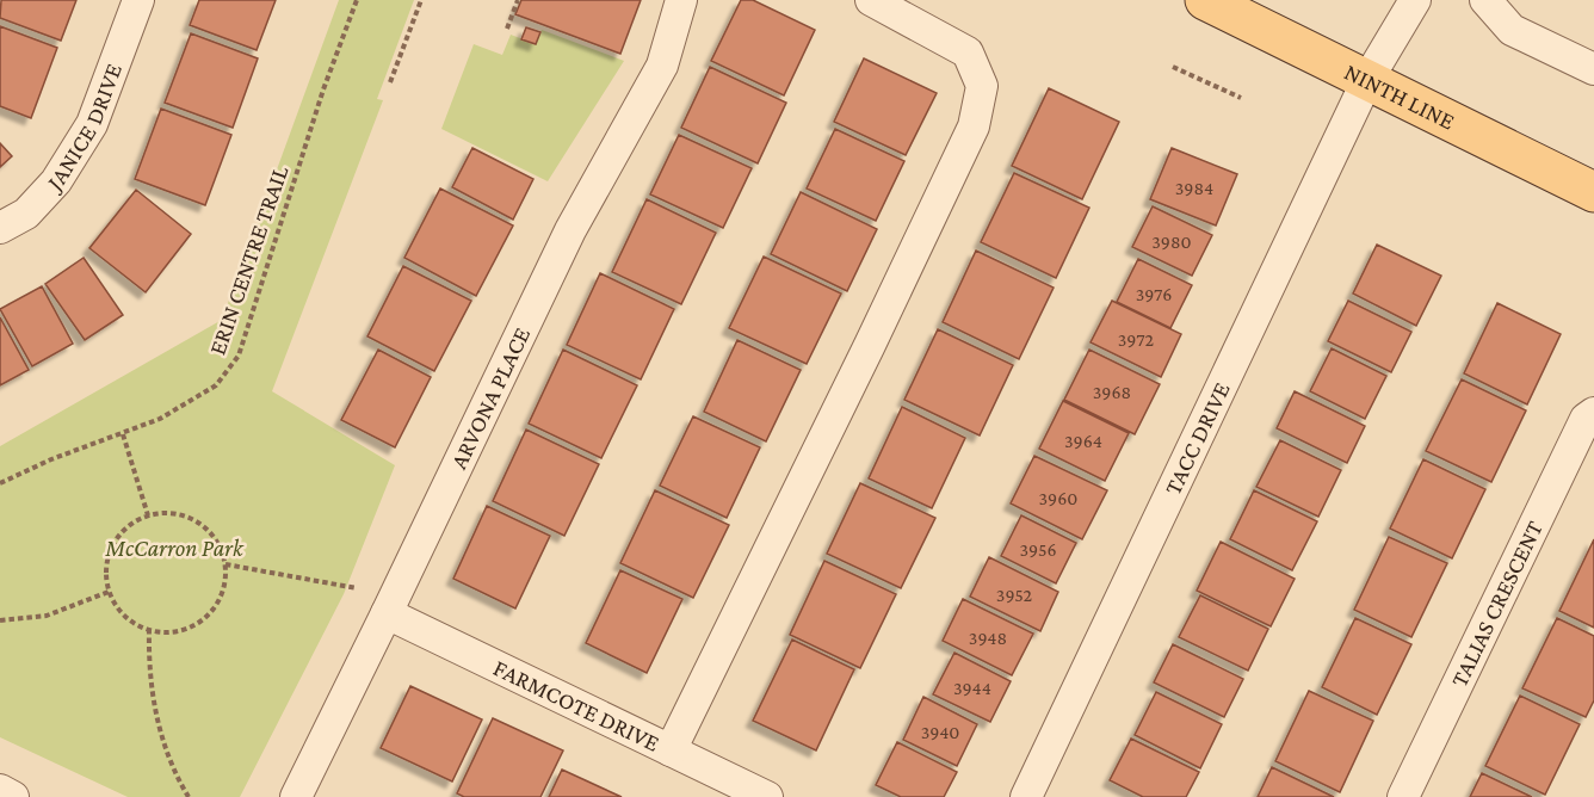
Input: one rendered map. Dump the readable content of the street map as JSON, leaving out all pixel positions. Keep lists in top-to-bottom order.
{
  "streets": {
    "main road": ["NINTH LINE"],
    "street": [
      "JANICE DRIVE",
      "ARVONA PLACE",
      "TACC DRIVE",
      "TALIAS CRESCENT",
      "FARMCOTE DRIVE"
    ],
    "path": ["ERIN CENTRE TRAIL"]
  },
  "crossings": [
    ["NINTH LINE", "TACC DRIVE"],
    ["ARVONA PLACE", "FARMCOTE DRIVE"]
  ],
  "parks": ["McCarron Park"],
  "house_numbers": [
    "3984",
    "3980",
    "3976",
    "3972",
    "3968",
    "3964",
    "3960",
    "3956",
    "3952",
    "3948",
    "3944",
    "3940"
  ]
}
